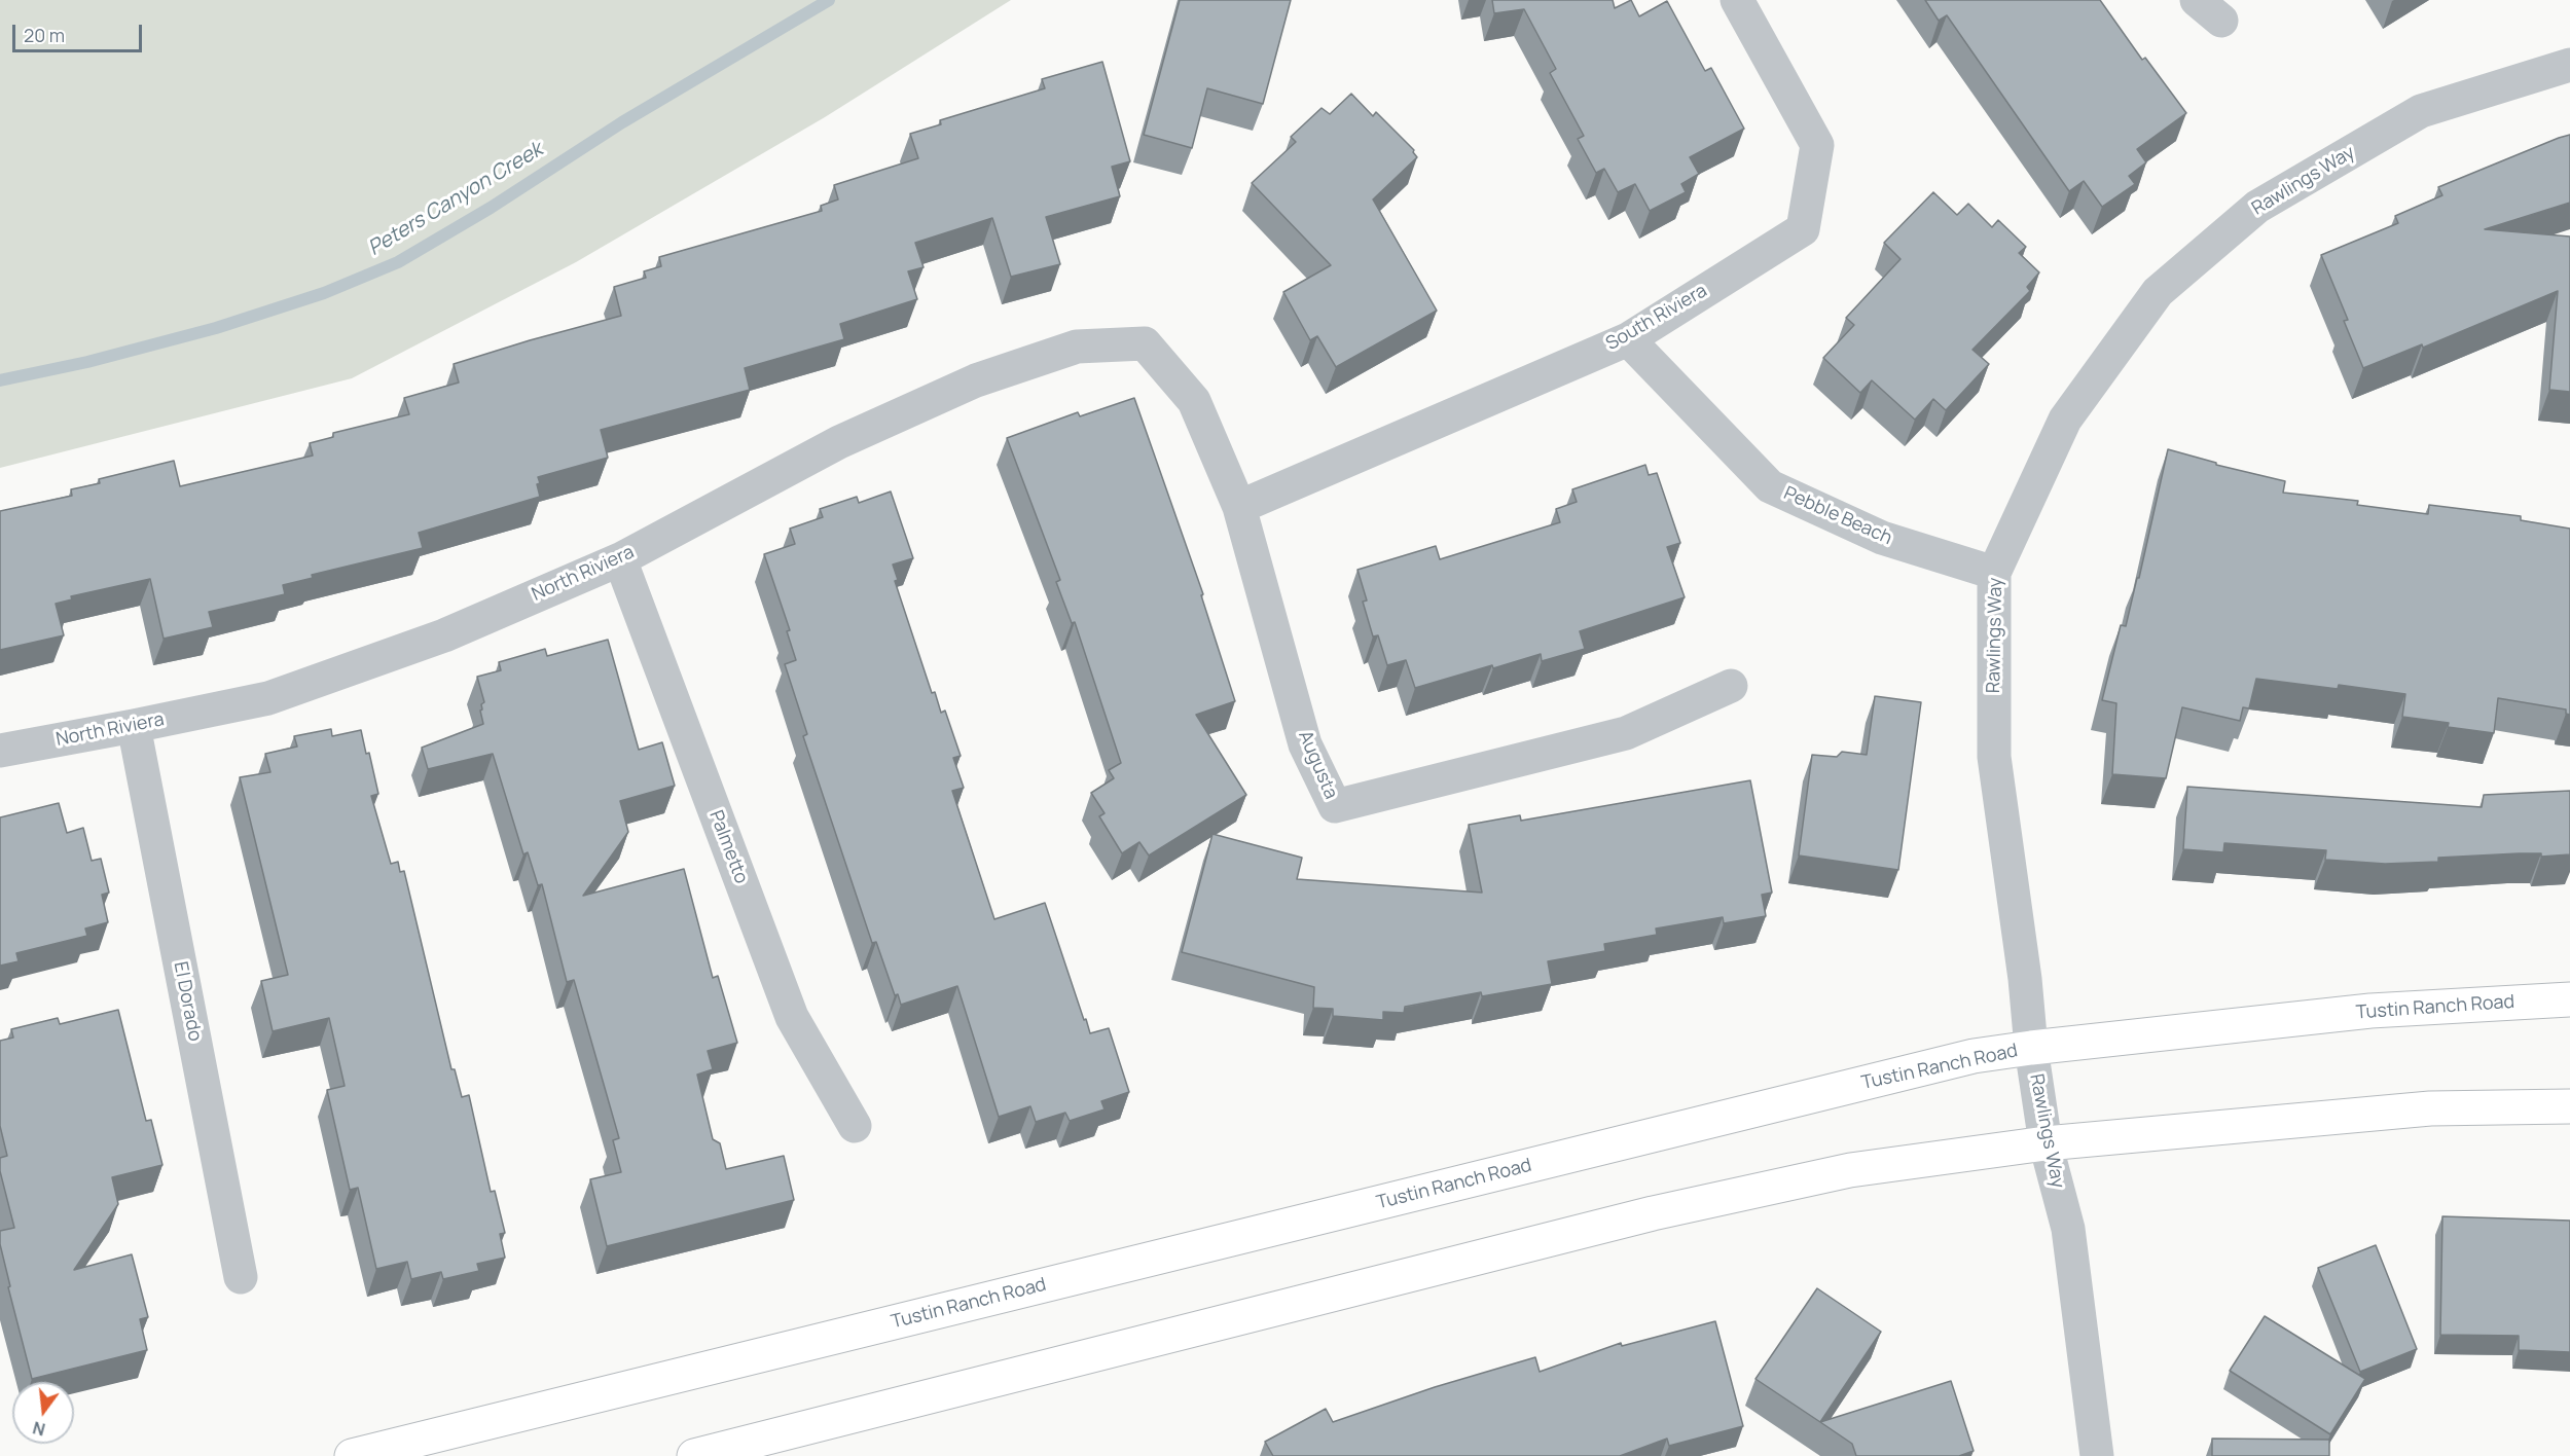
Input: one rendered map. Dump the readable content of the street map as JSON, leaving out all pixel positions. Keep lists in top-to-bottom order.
{
  "streets": {
    "main road": ["Tustin Ranch Road"],
    "street": [
      "Rawlings Way",
      "South Riviera",
      "Pebble Beach",
      "North Riviera",
      "Augusta",
      "Palmetto",
      "El Dorado"
    ]
  },
  "crossings": [
    ["Rawlings Way", "Pebble Beach"],
    ["Rawlings Way", "Tustin Ranch Road"],
    ["South Riviera", "Pebble Beach"],
    ["South Riviera", "Augusta"],
    ["North Riviera", "Augusta"],
    ["North Riviera", "Palmetto"],
    ["North Riviera", "El Dorado"]
  ],
  "water": ["Peters Canyon Creek"],
  "scale_bar": "20 m",
  "north": "bottom"
}
